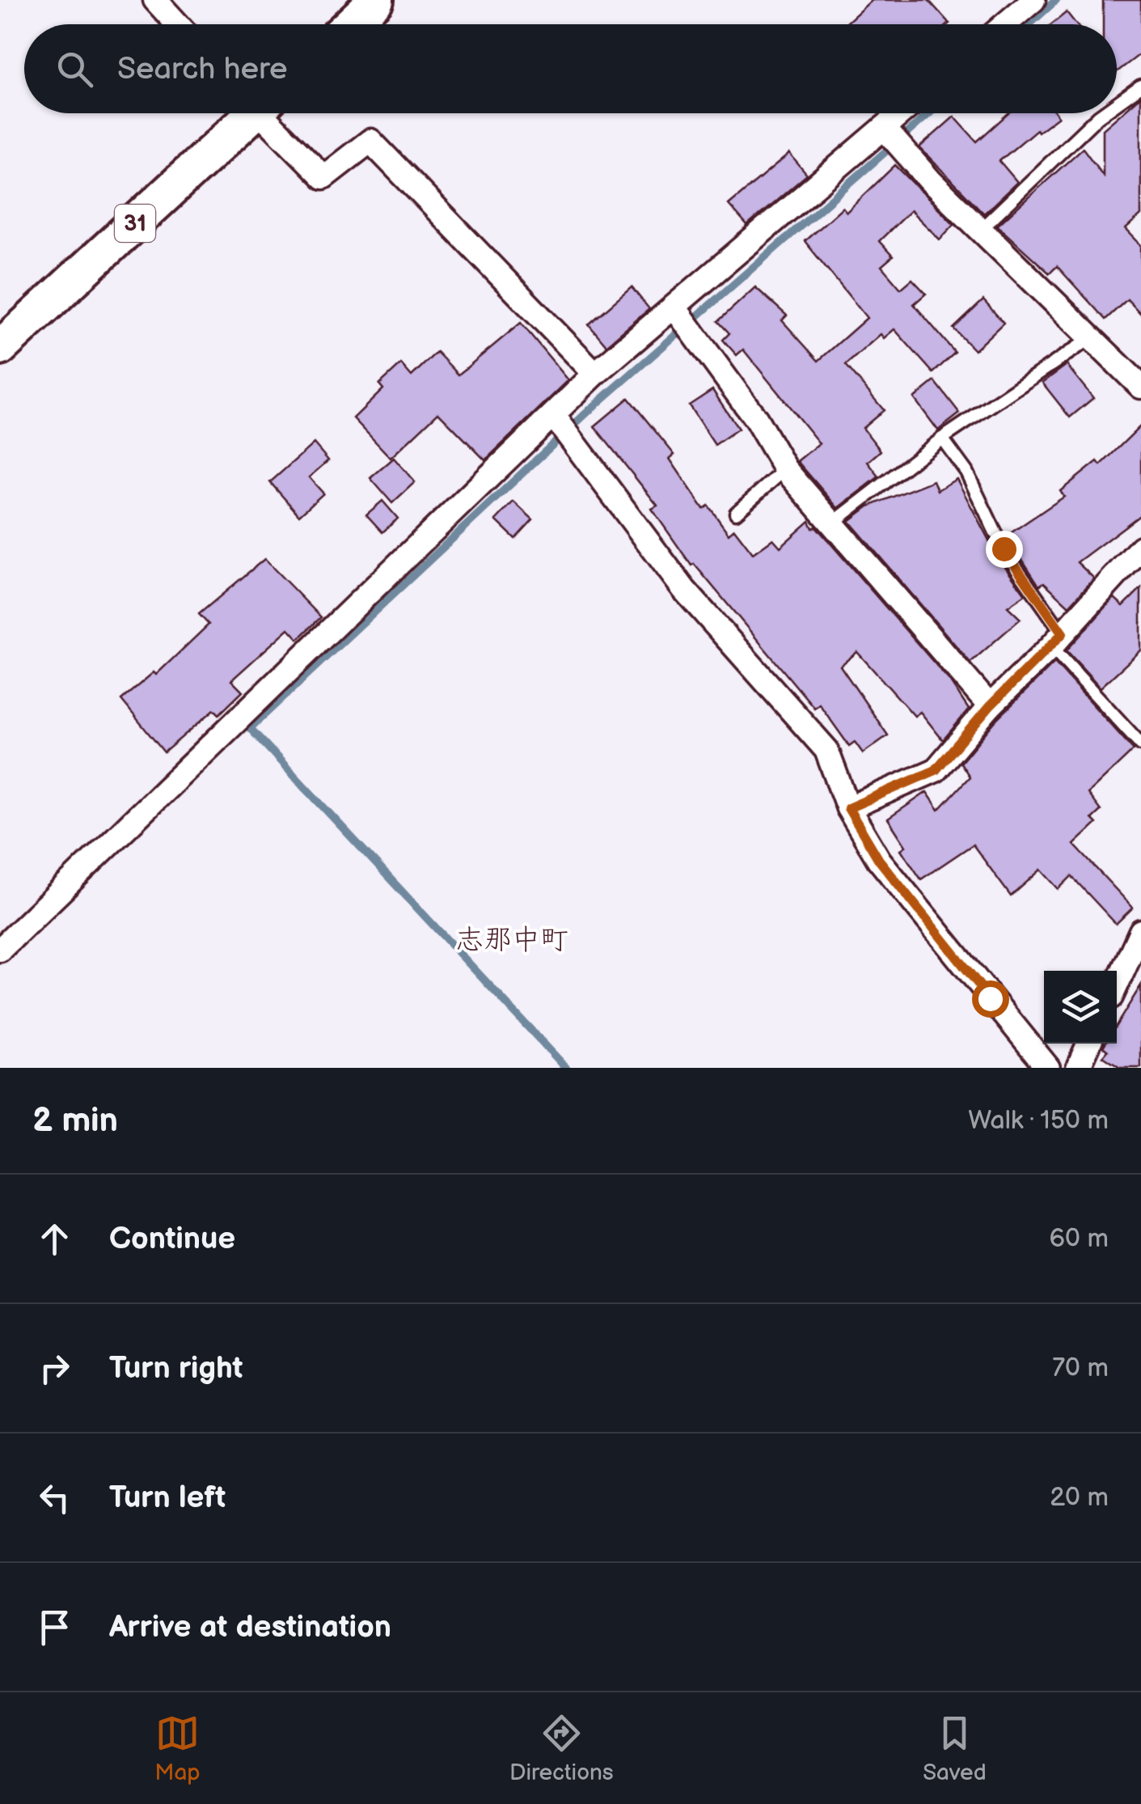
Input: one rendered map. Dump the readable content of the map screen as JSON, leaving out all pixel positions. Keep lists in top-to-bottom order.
{
  "streets": {
    "main road": ["31"]
  },
  "districts": ["志那中町"],
  "page": {
    "search": "Search here",
    "heading": ["2 min", "Walk · 150 m"],
    "list": [
      ["Continue", "60 m"],
      ["Turn right", "70 m"],
      ["Turn left", "20 m"],
      "Arrive at destination"
    ],
    "nav": ["Map", "Directions", "Saved"]
  }
}
